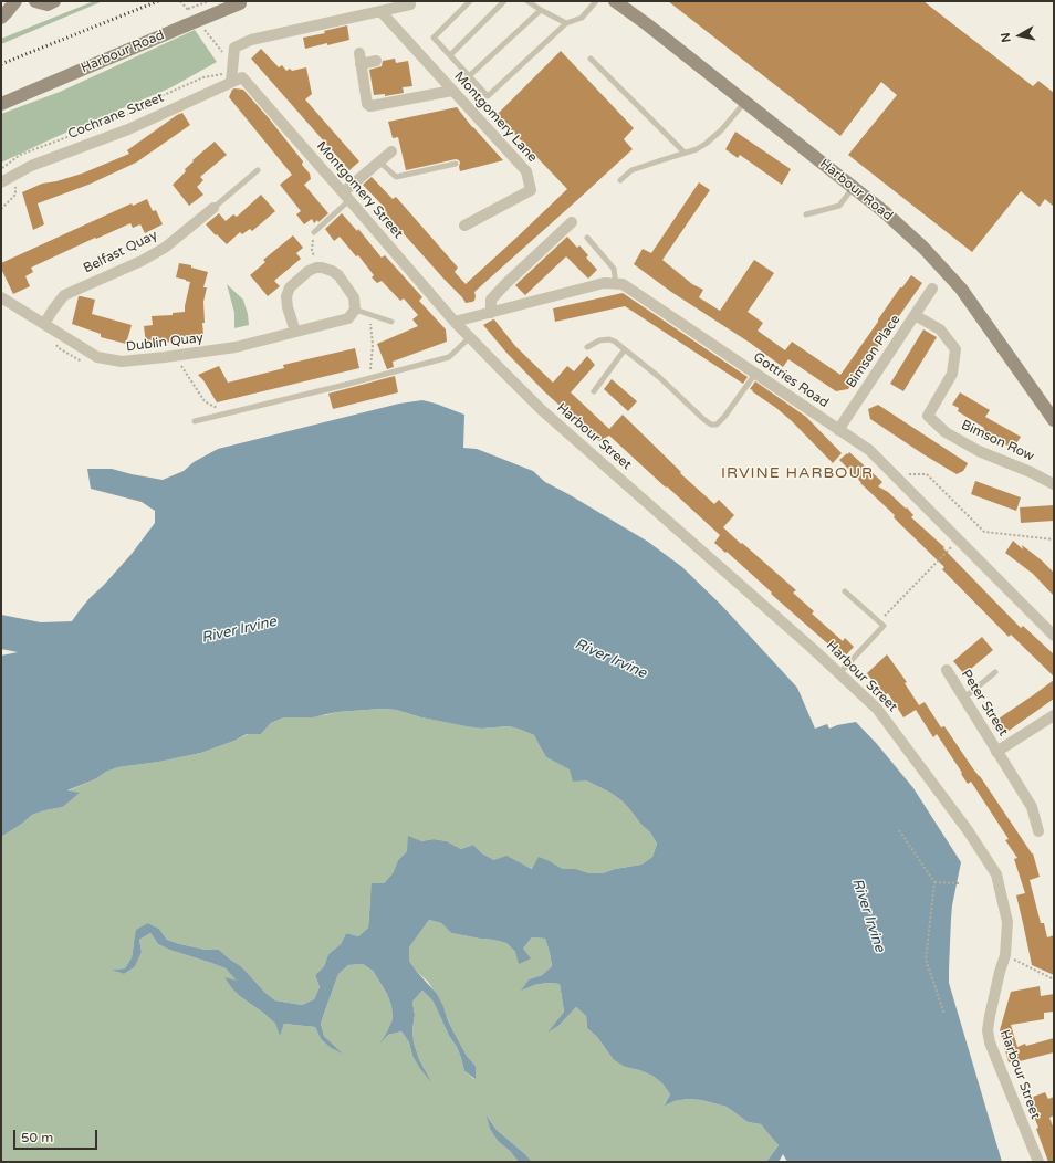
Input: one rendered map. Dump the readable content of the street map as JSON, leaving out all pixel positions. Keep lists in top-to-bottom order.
{
  "streets": {
    "street": [
      "Harbour Road",
      "Cochrane Street",
      "Montgomery Lane",
      "Montgomery Street",
      "Belfast Quay",
      "Dublin Quay",
      "Bimson Place",
      "Gottries Road",
      "Harbour Street",
      "Bimson Row",
      "Peter Street"
    ]
  },
  "crossings": [
    ["Cochrane Street", "Montgomery Street"],
    ["Montgomery Street", "Gottries Road"],
    ["Montgomery Street", "Harbour Street"],
    ["Belfast Quay", "Dublin Quay"],
    ["Bimson Place", "Gottries Road"],
    ["Bimson Place", "Bimson Row"],
    ["Gottries Road", "Harbour Street"]
  ],
  "districts": ["IRVINE HARBOUR"],
  "water": ["River Irvine"],
  "scale_bar": "50 m",
  "north": "left"
}
